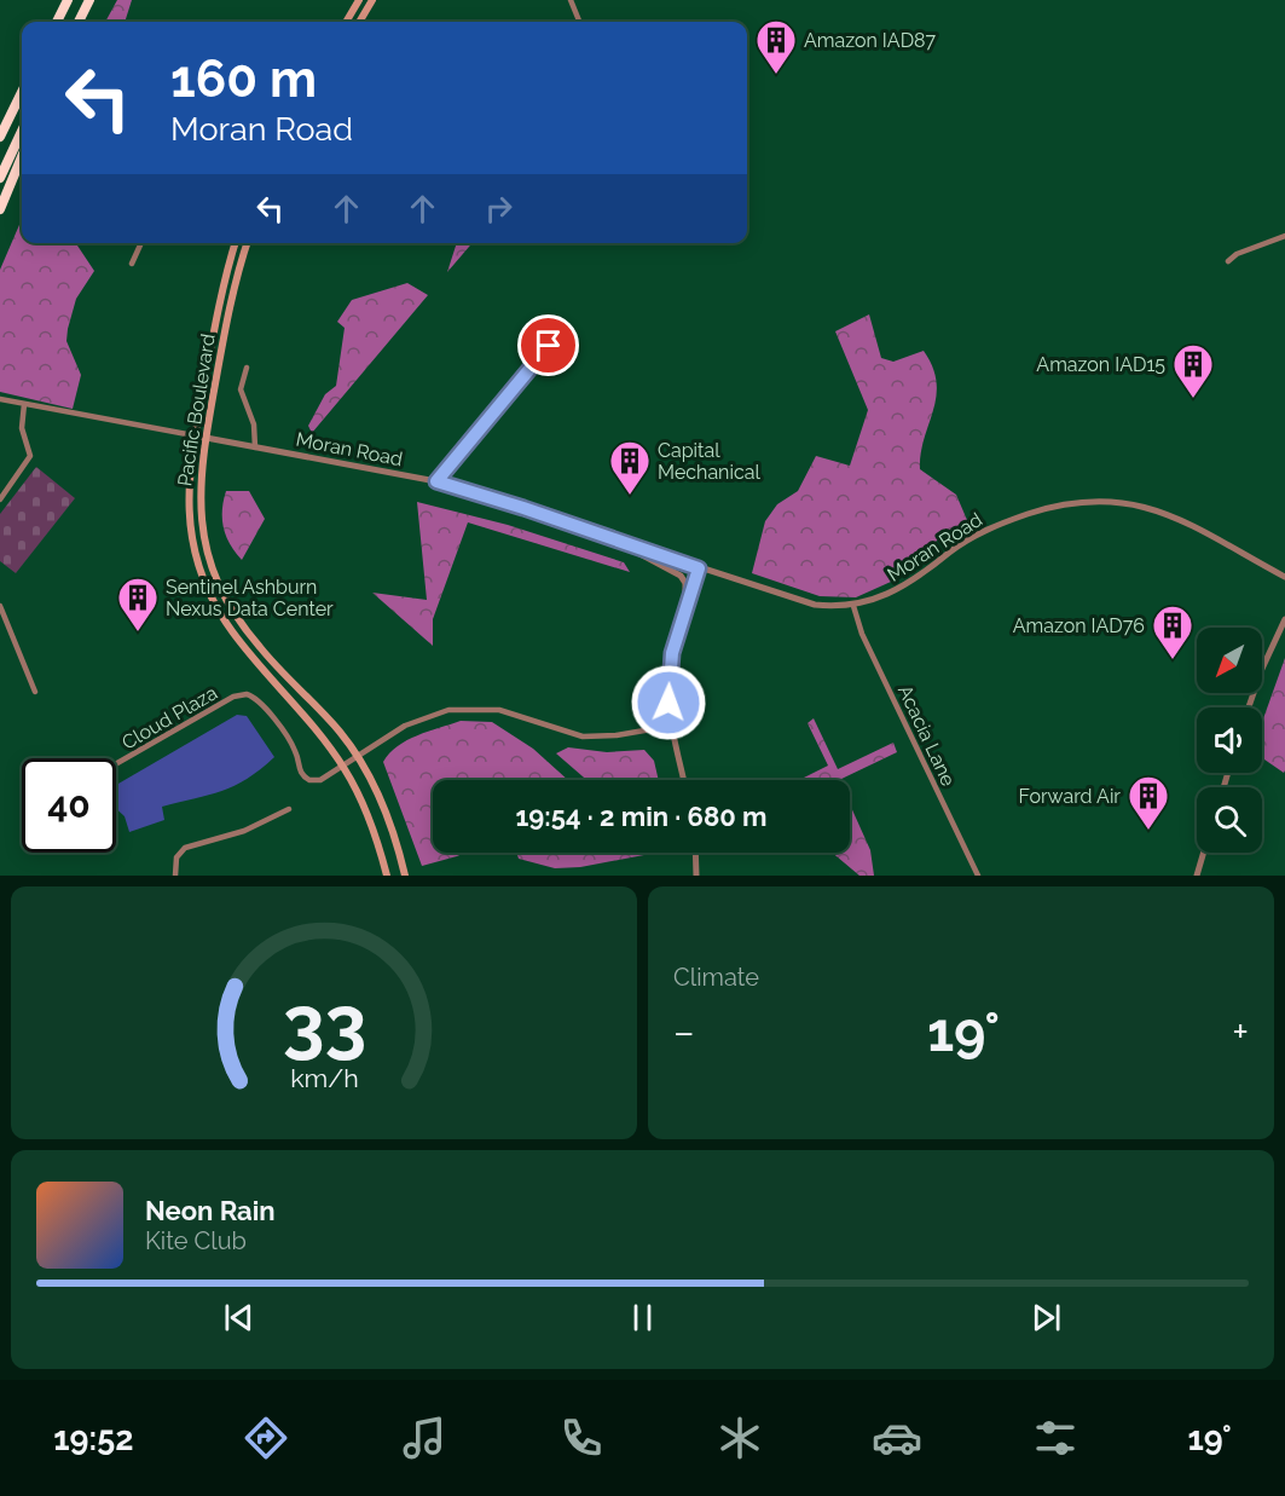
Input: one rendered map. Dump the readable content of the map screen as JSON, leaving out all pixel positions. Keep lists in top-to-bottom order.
{
  "streets": {
    "main road": ["Pacific Boulevard"],
    "street": ["Moran Road", "Cloud Plaza", "Acacia Lane"]
  },
  "crossings": [
    ["Pacific Boulevard", "Moran Road"],
    ["Pacific Boulevard", "Cloud Plaza"],
    ["Moran Road", "Acacia Lane"]
  ],
  "places": {
    "building": [
      "Amazon IAD87",
      "Amazon IAD15",
      "Capital Mechanical",
      "Sentinel Ashburn Nexus Data Center",
      "Amazon IAD76",
      "Forward Air"
    ]
  },
  "north": "bottom left",
  "page": {
    "turn": ["160 m", "Moran Road"],
    "limit": "40",
    "trip": "19:54 · 2 min · 680 m",
    "tile": "Climate",
    "heat": ["−", "19°", "+"],
    "song": ["Neon Rain", "Kite Club"],
    "tabs": ["19:52", "19°"],
    "gauge": ["33", "km/h"]
  }
}
